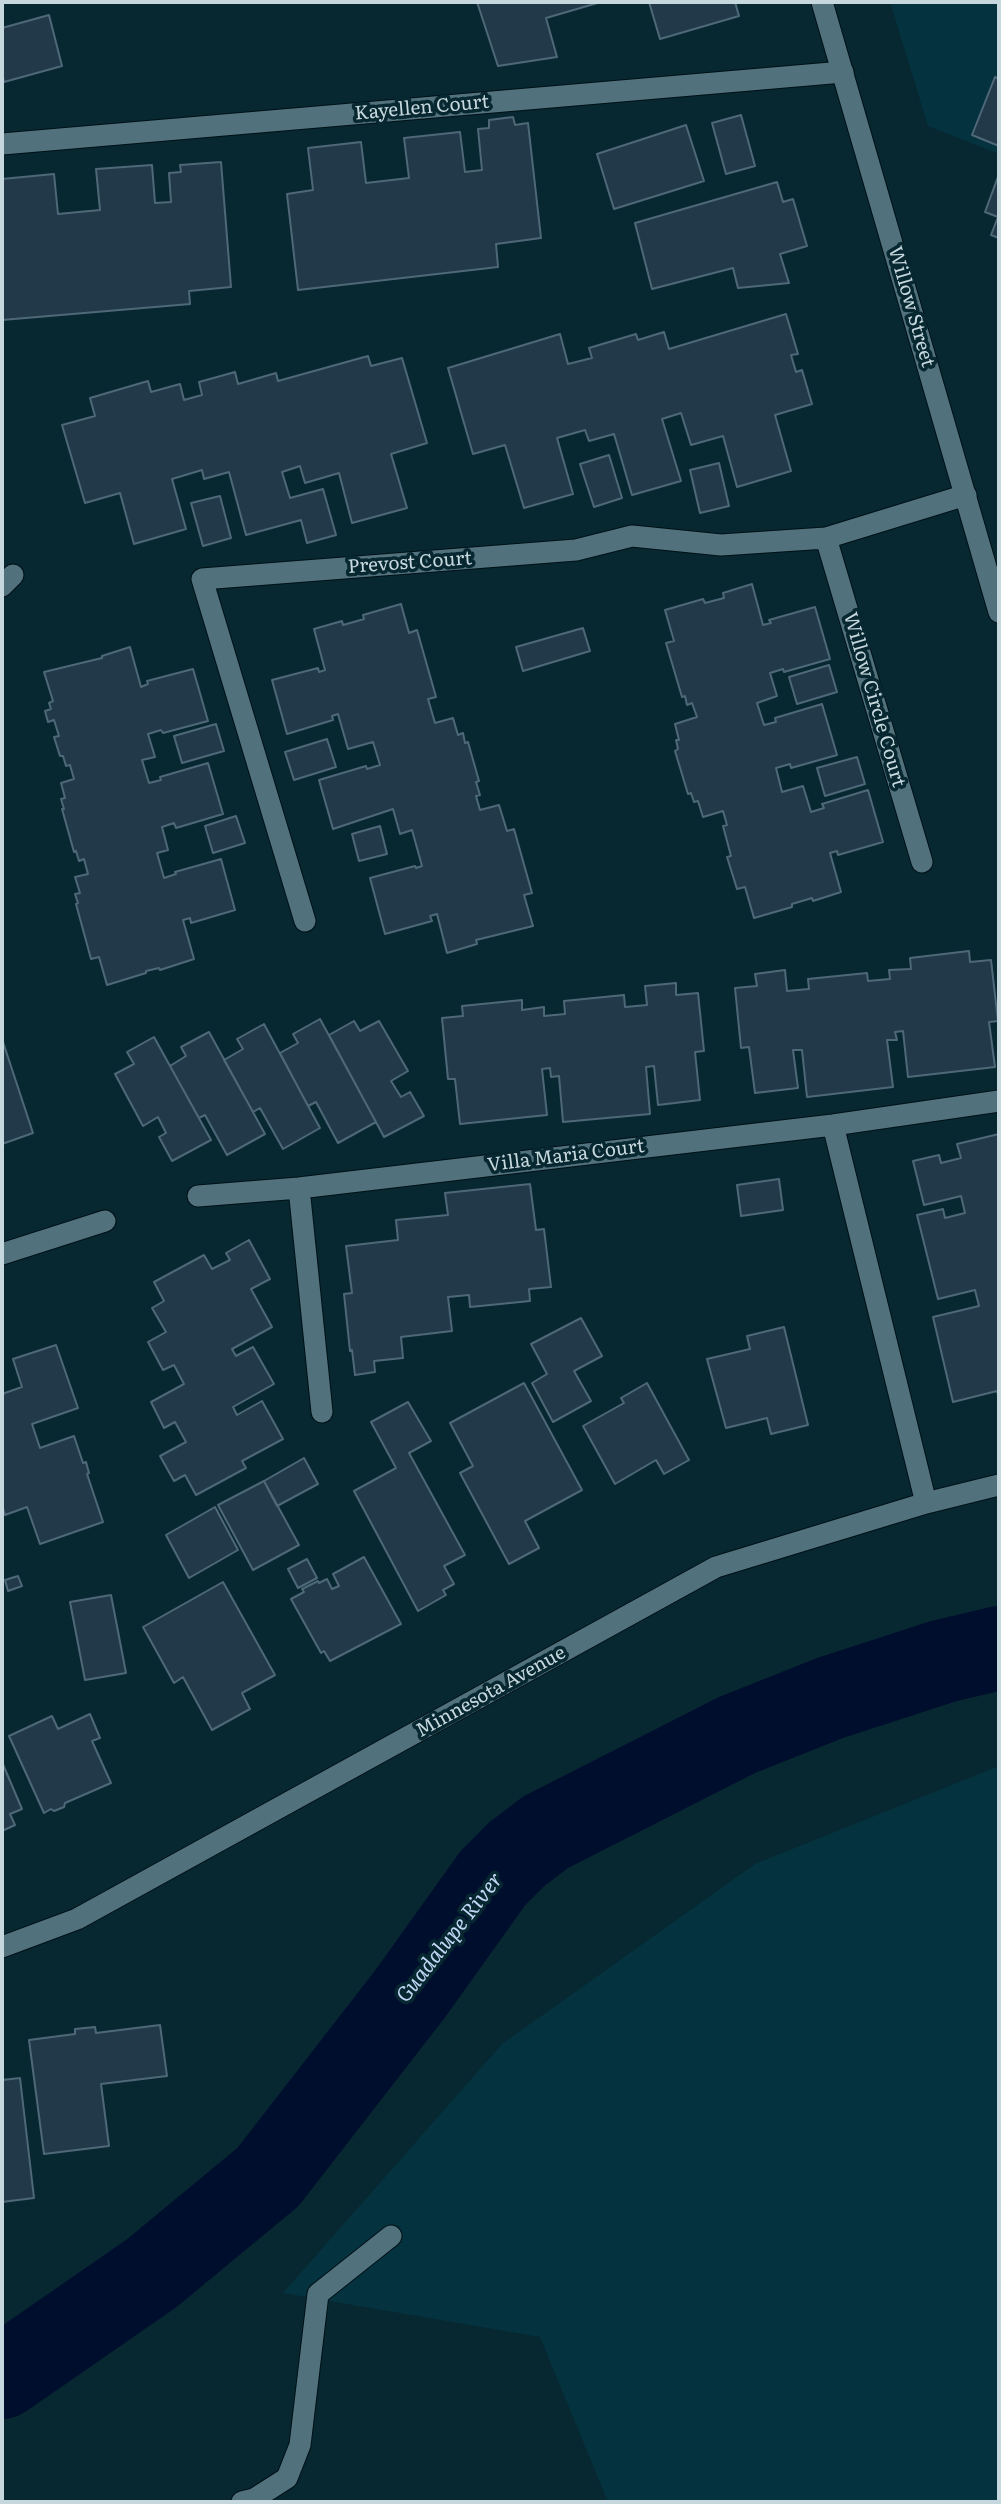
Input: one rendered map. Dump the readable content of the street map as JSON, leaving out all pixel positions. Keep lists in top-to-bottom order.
{
  "streets": {
    "street": [
      "Kayellen Court",
      "Willow Street",
      "Prevost Court",
      "Willow Circle Court",
      "Villa Maria Court",
      "Minnesota Avenue"
    ]
  },
  "crossings": [
    ["Kayellen Court", "Willow Street"],
    ["Willow Street", "Prevost Court"],
    ["Prevost Court", "Willow Circle Court"]
  ],
  "water": ["Guadalupe River"]
}
